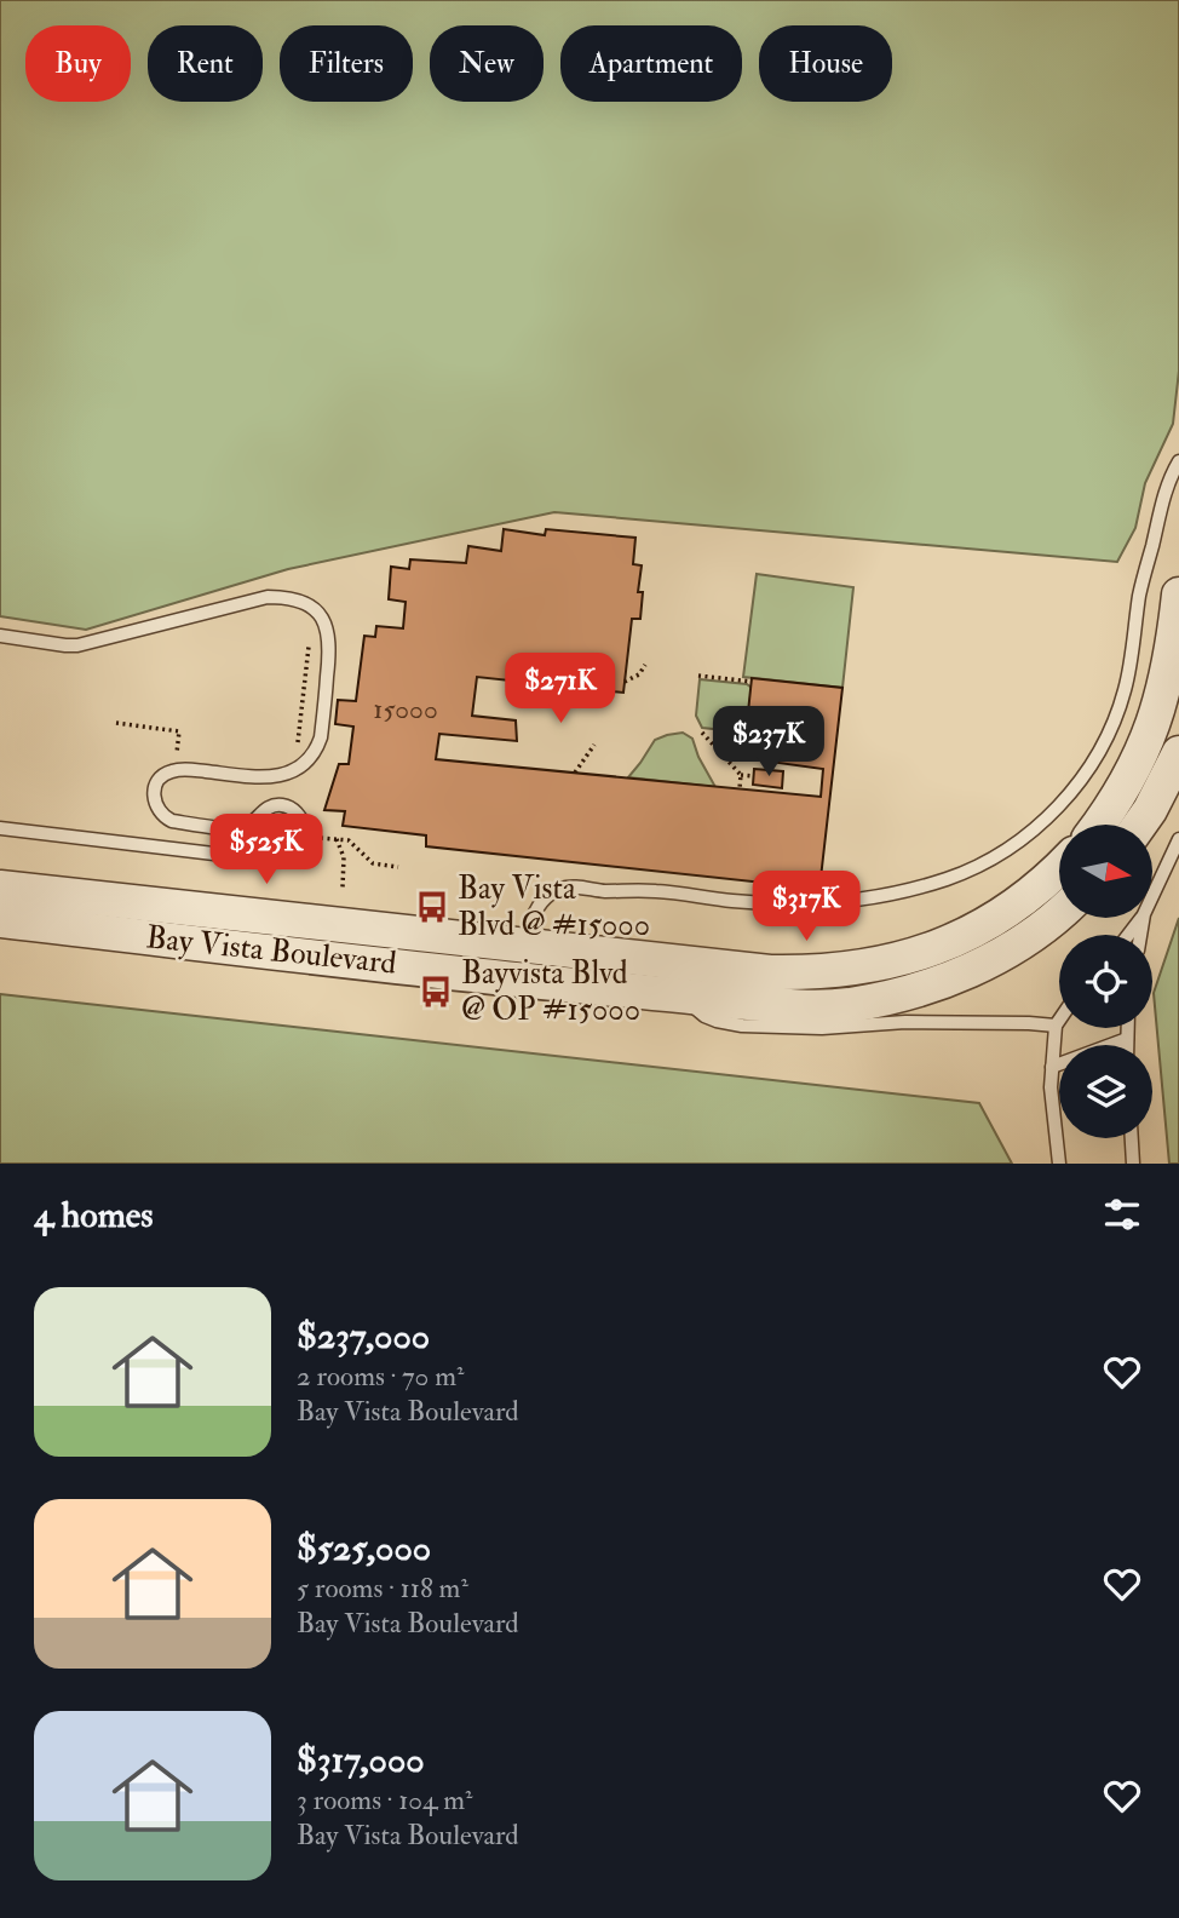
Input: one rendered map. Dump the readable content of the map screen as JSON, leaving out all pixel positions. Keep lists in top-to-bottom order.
{
  "streets": {
    "street": ["Bay Vista Boulevard"]
  },
  "places": {
    "bus stop": ["Bay Vista Blvd @ #15000", "Bayvista Blvd @ OP #15000"]
  },
  "house_numbers": ["15000"],
  "north": "right",
  "page": {
    "chip": [
      "Buy",
      "Rent",
      "Filters",
      "New",
      "Apartment",
      "House"
    ],
    "price": [
      "$271K",
      "$237K",
      "$525K",
      "$317K"
    ],
    "heading": "4 homes",
    "list": [
      {
        "name": "$237,000",
        "note": "2 rooms · 70 m² · Bay Vista Boulevard"
      },
      {
        "name": "$525,000",
        "note": "5 rooms · 118 m² · Bay Vista Boulevard"
      },
      {
        "name": "$317,000",
        "note": "3 rooms · 104 m² · Bay Vista Boulevard"
      }
    ]
  }
}
